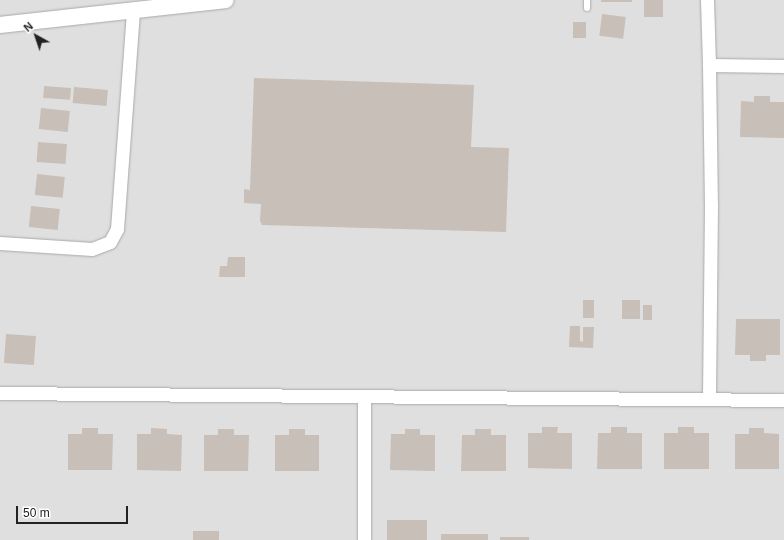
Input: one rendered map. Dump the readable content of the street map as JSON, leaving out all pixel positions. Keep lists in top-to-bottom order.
{
  "scale_bar": "50 m",
  "north": "top left"
}
